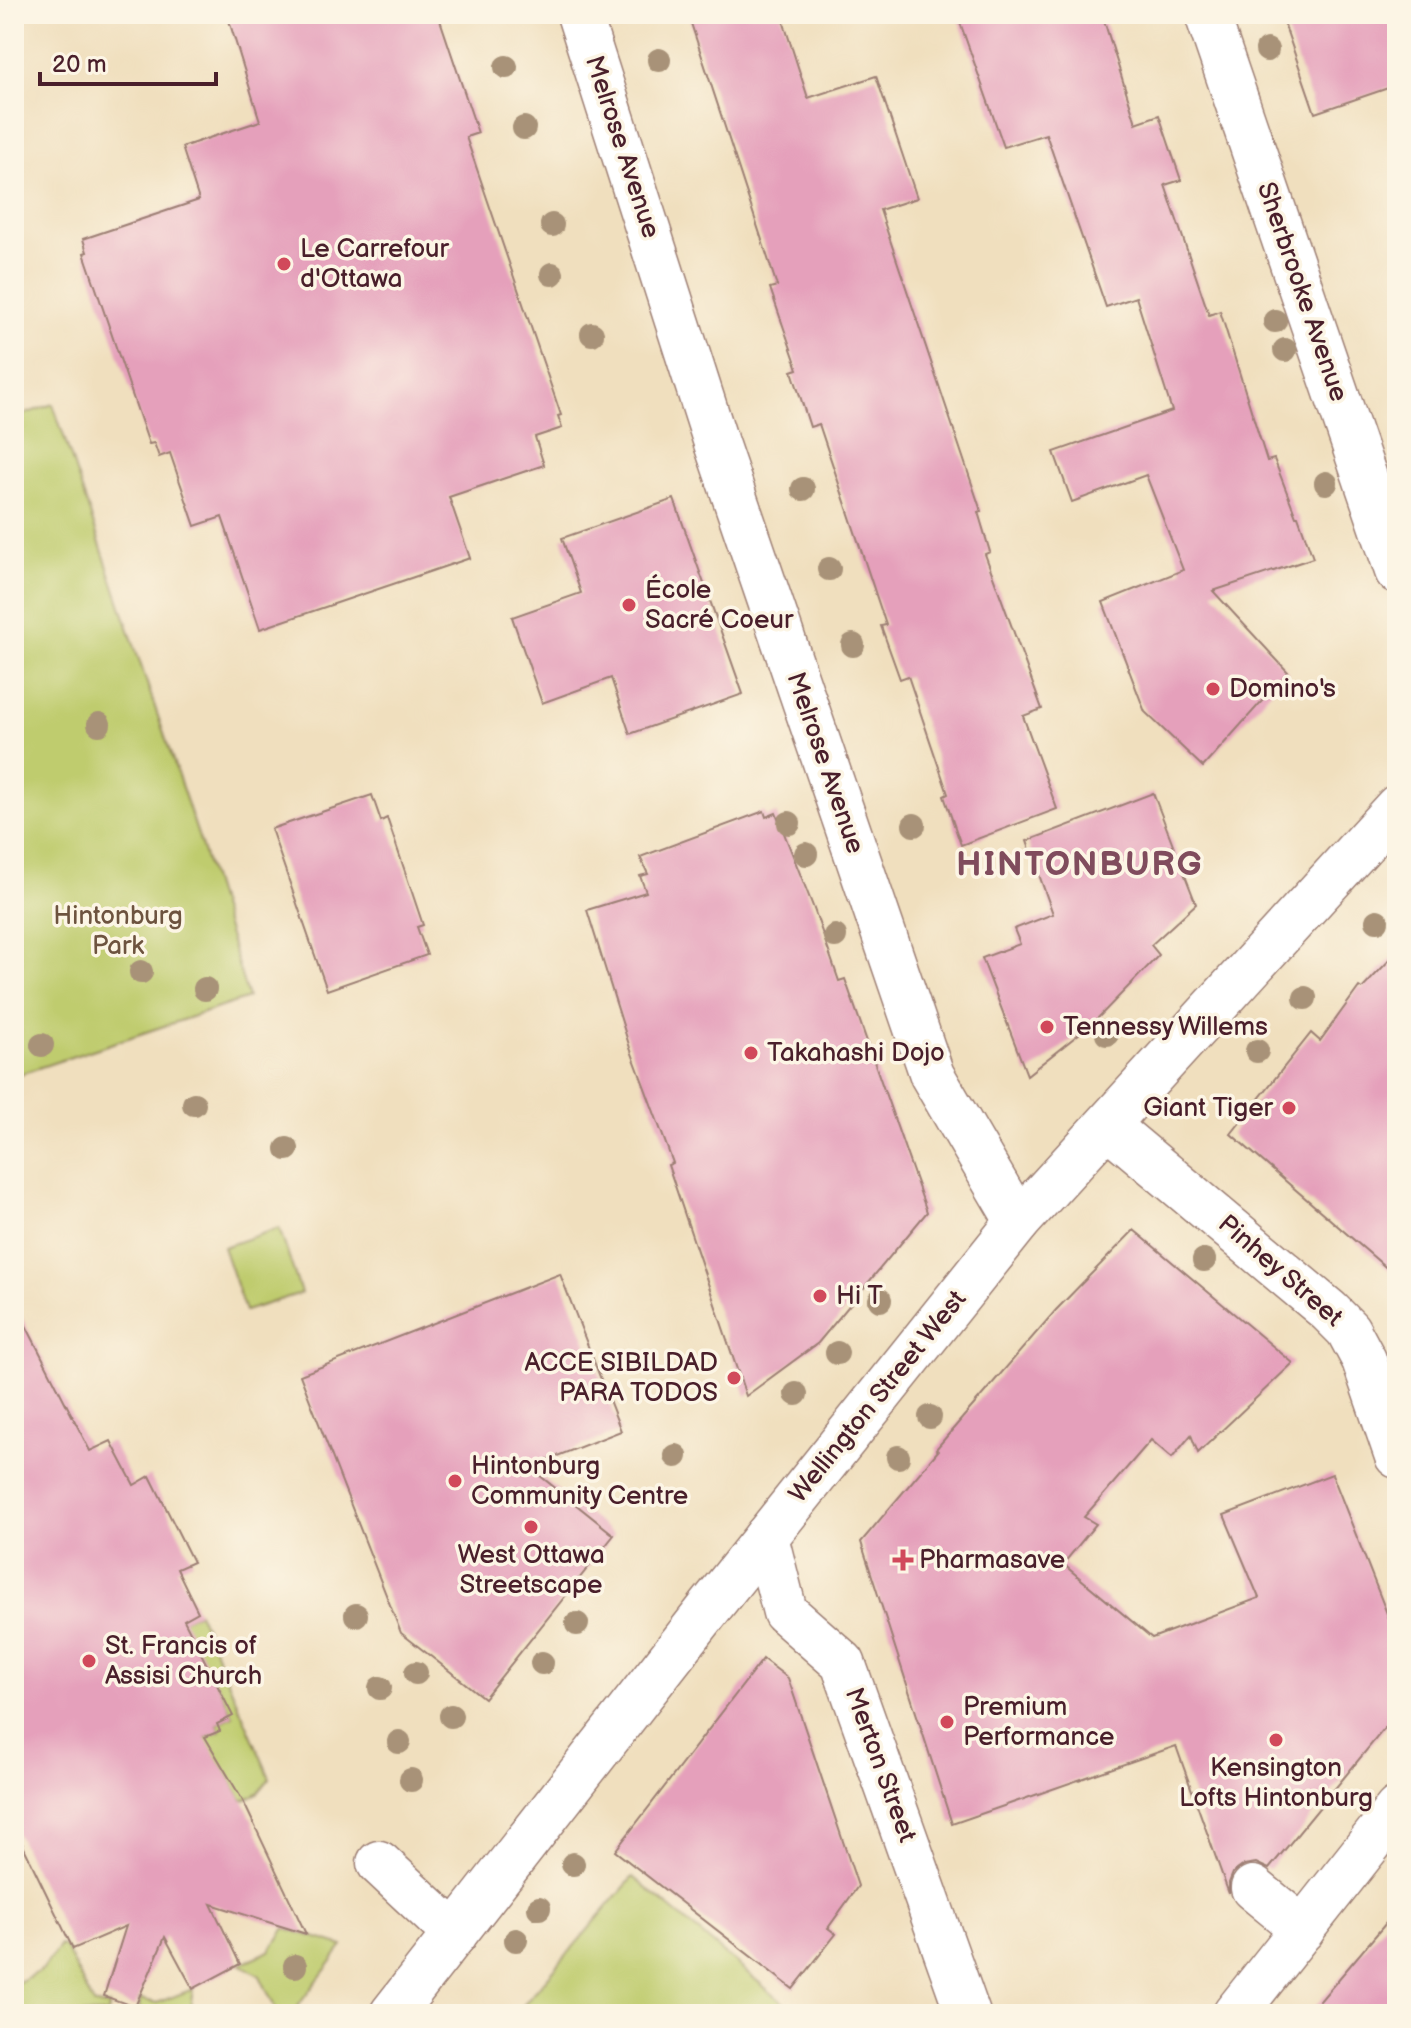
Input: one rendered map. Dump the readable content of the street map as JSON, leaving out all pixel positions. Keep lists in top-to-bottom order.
{
  "streets": {
    "street": [
      "Melrose Avenue",
      "Sherbrooke Avenue",
      "Pinhey Street",
      "Wellington Street West",
      "Merton Street"
    ]
  },
  "crossings": [
    ["Melrose Avenue", "Wellington Street West"],
    ["Pinhey Street", "Wellington Street West"],
    ["Wellington Street West", "Merton Street"]
  ],
  "districts": ["HINTONBURG"],
  "parks": ["Hintonburg Park"],
  "places": {
    "other": [
      "Le Carrefour d'Ottawa",
      "École Sacré Coeur",
      "Domino's",
      "Tennessy Willems",
      "Takahashi Dojo",
      "Giant Tiger",
      "Hi T",
      "ACCE SIBILDAD PARA TODOS",
      "Hintonburg Community Centre",
      "West Ottawa Streetscape",
      "St. Francis of Assisi Church",
      "Premium Performance",
      "Kensington Lofts Hintonburg"
    ],
    "health": ["Pharmasave"]
  },
  "scale_bar": "20 m"
}
